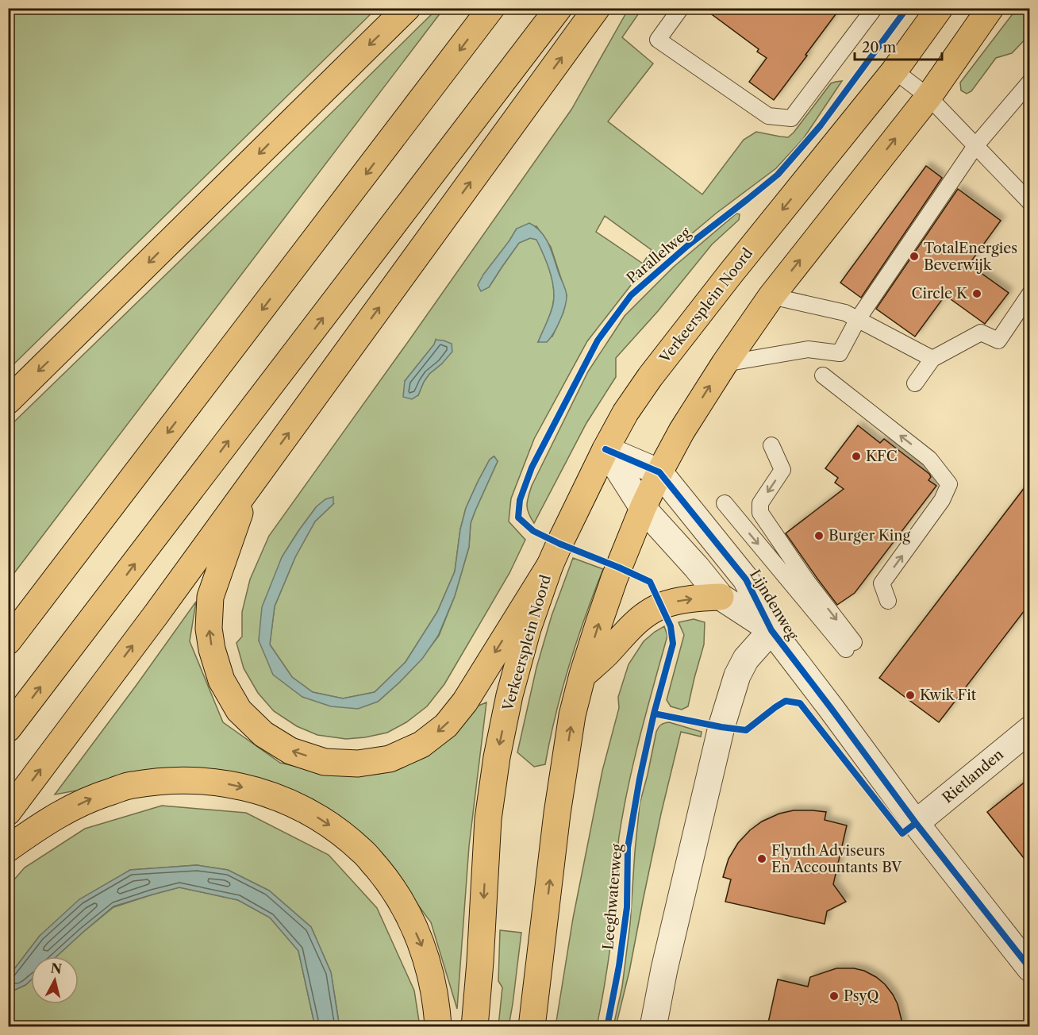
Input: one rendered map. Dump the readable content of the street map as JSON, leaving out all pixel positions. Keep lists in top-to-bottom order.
{
  "streets": {
    "main road": ["Verkeersplein Noord"],
    "street": ["Lijndenweg", "Rietlanden"],
    "cycle path": ["Parallelweg"]
  },
  "crossings": [
    ["Verkeersplein Noord", "Lijndenweg"],
    ["Lijndenweg", "Rietlanden"]
  ],
  "places": [
    "TotalEnergies Beverwijk",
    "Circle K",
    "KFC",
    "Burger King",
    "Kwik Fit",
    "Flynth Adviseurs En Accountants BV",
    "PsyQ"
  ],
  "scale_bar": "20 m",
  "north": "top"
}
